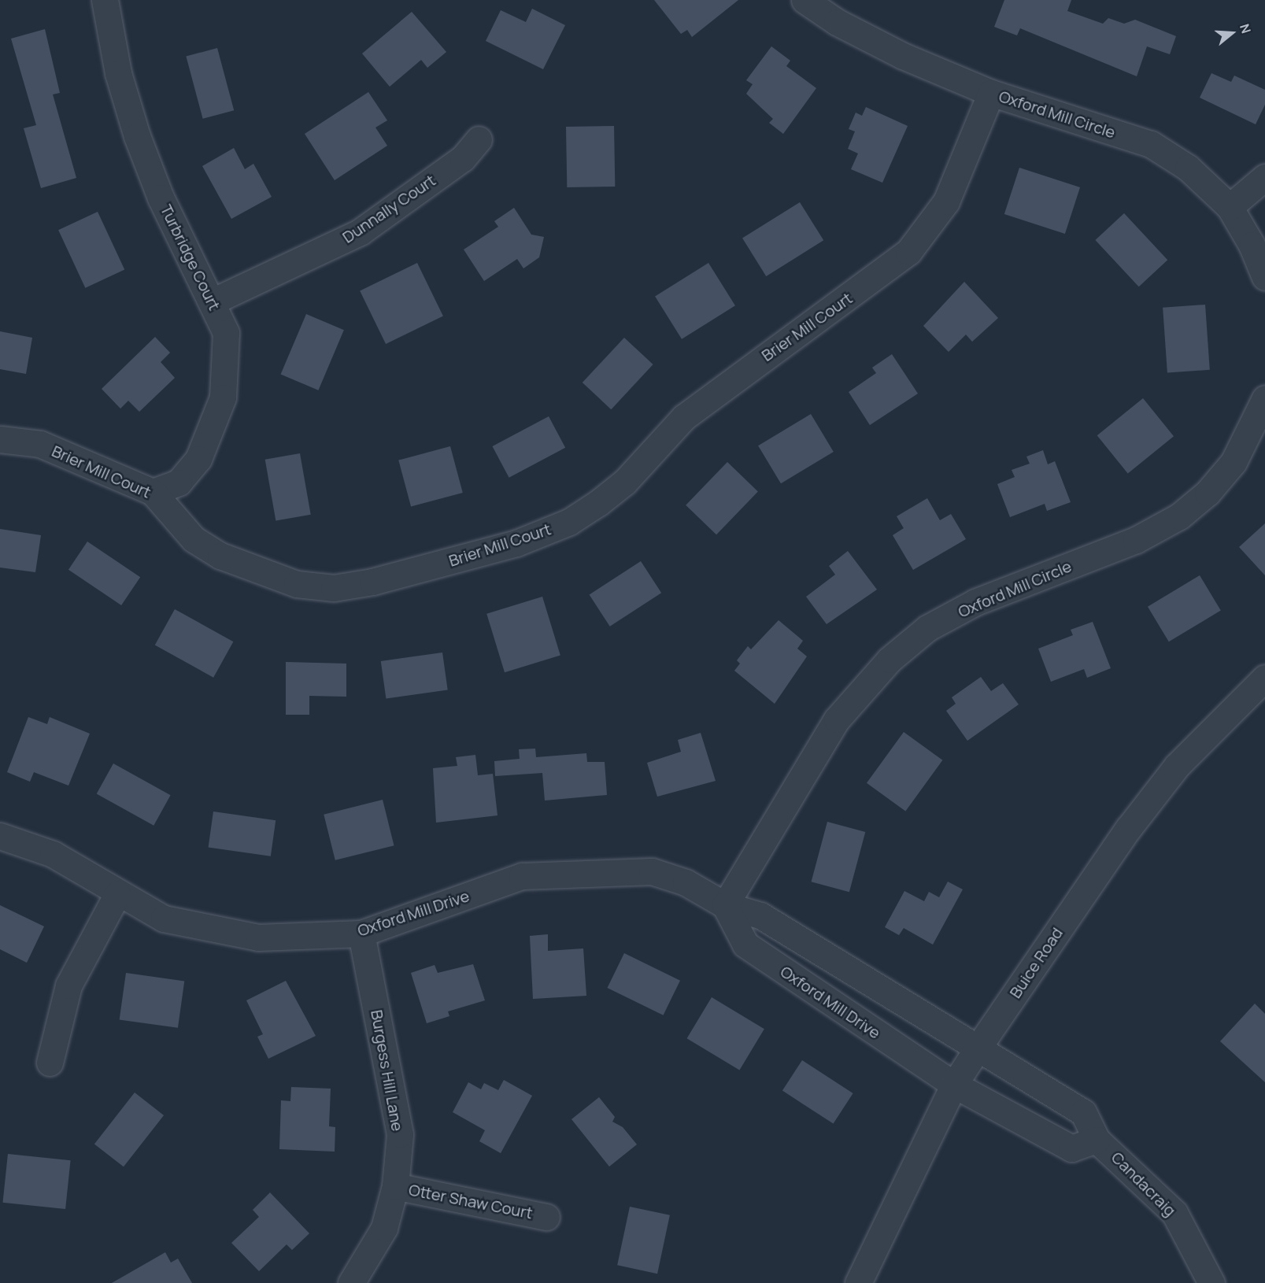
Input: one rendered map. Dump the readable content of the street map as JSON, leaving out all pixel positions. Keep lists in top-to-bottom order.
{
  "streets": {
    "street": [
      "Oxford Mill Circle",
      "Dunnally Court",
      "Turbridge Court",
      "Brier Mill Court",
      "Oxford Mill Drive",
      "Buice Road",
      "Burgess Hill Lane",
      "Candacraig",
      "Otter Shaw Court"
    ]
  },
  "crossings": [
    ["Oxford Mill Circle", "Brier Mill Court"],
    ["Oxford Mill Circle", "Oxford Mill Drive"],
    ["Dunnally Court", "Turbridge Court"],
    ["Turbridge Court", "Brier Mill Court"],
    ["Oxford Mill Drive", "Buice Road"],
    ["Oxford Mill Drive", "Burgess Hill Lane"],
    ["Oxford Mill Drive", "Candacraig"],
    ["Buice Road", "Candacraig"],
    ["Burgess Hill Lane", "Otter Shaw Court"]
  ],
  "north": "right"
}
